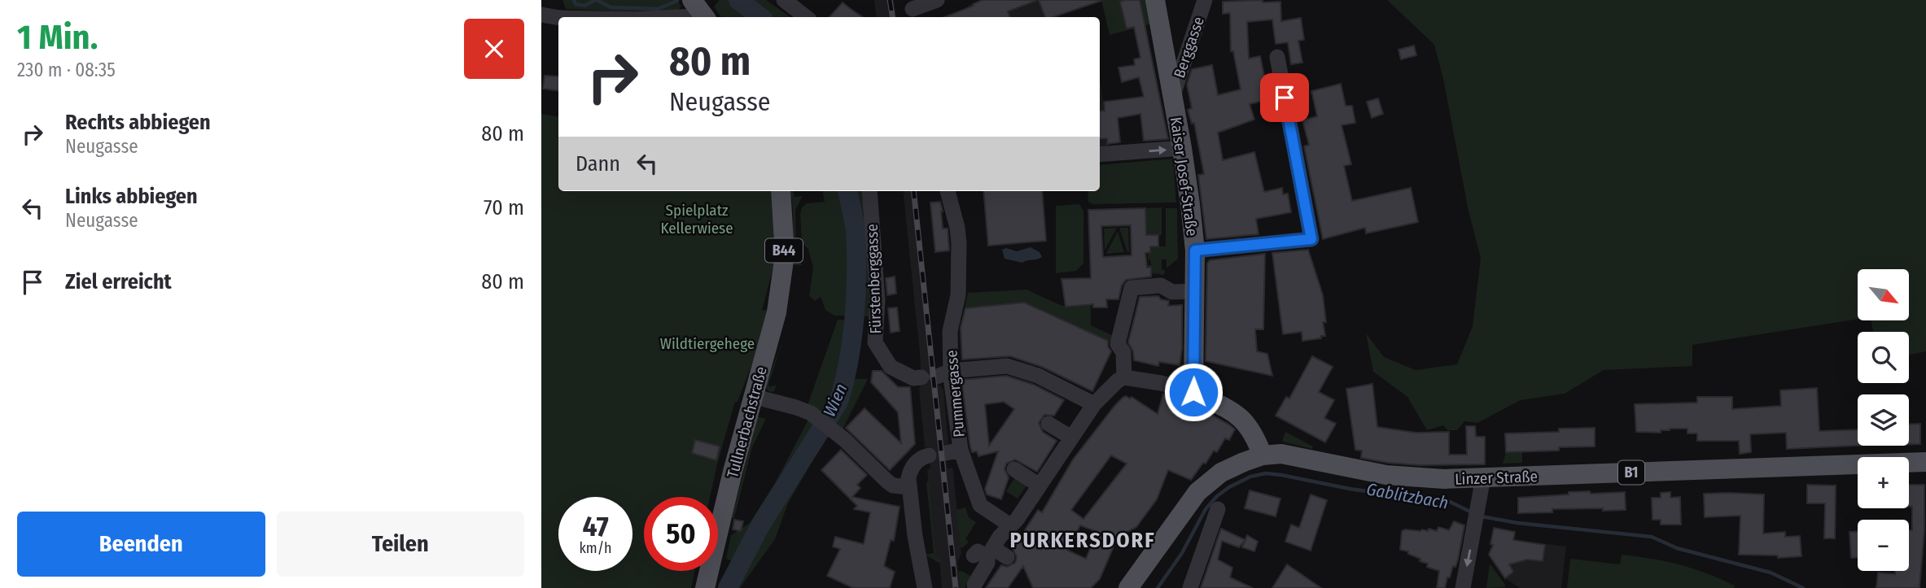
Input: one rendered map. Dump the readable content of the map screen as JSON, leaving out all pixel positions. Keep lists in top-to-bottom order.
{
  "streets": {
    "main road": [
      "Kaiser Josef-Straße",
      "B44",
      "Tullnerbachstraße",
      "B1",
      "Linzer Straße"
    ],
    "street": ["Berggasse", "Fürstenberggasse", "Pummergasse"]
  },
  "crossings": [
    ["Berggasse", "Kaiser Josef-Straße"],
    ["Fürstenberggasse", "Pummergasse"]
  ],
  "districts": ["PURKERSDORF"],
  "water": ["Wien", "Gablitzbach"],
  "parks": ["Spielplatz Kellerwiese", "Wildtiergehege"],
  "north": "bottom right",
  "page": {
    "heading": ["1 Min.", "230 m · 08:35"],
    "turn": ["80 m", "Neugasse"],
    "list": [
      {
        "name": "Rechts abbiegen",
        "note": "Neugasse",
        "value": "80 m"
      },
      {
        "name": "Links abbiegen",
        "note": "Neugasse",
        "value": "70 m"
      },
      {
        "name": "Ziel erreicht",
        "value": "80 m"
      }
    ],
    "then": "Dann",
    "map_buttons": ["+", "−"],
    "speed": "47 km/h",
    "limit": "50",
    "buttons": ["Beenden", "Teilen"]
  }
}
